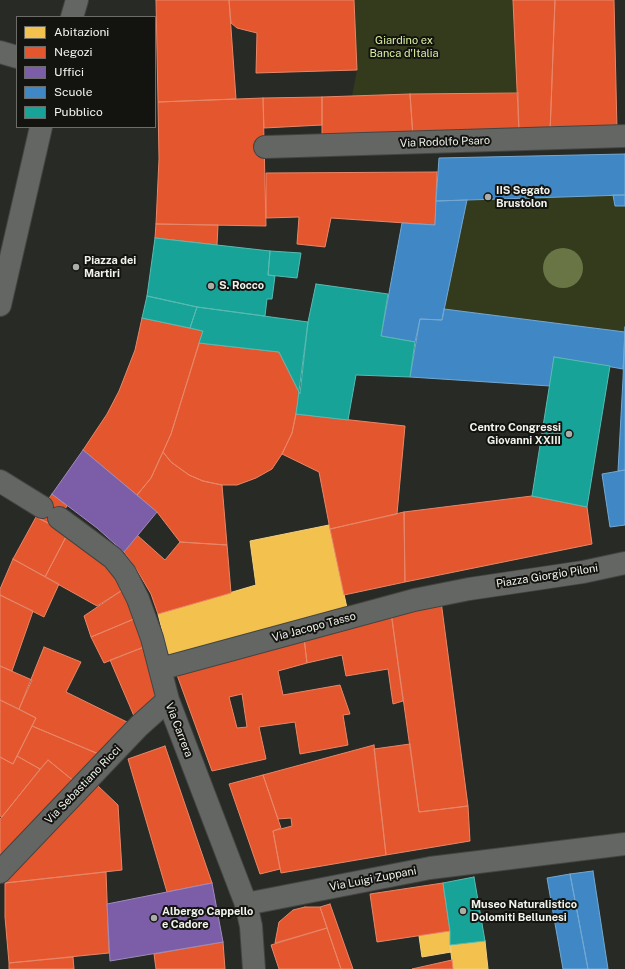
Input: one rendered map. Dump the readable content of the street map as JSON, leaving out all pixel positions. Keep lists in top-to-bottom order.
{
  "streets": {
    "street": [
      "Via Rodolfo Psaro",
      "Piazza Giorgio Piloni",
      "Via Jacopo Tasso",
      "Via Carrera",
      "Via Sebastiano Ricci",
      "Via Luigi Zuppani"
    ]
  },
  "crossings": [
    ["Piazza Giorgio Piloni", "Via Jacopo Tasso"],
    ["Via Jacopo Tasso", "Via Carrera"],
    ["Via Carrera", "Via Sebastiano Ricci"],
    ["Via Carrera", "Via Luigi Zuppani"]
  ],
  "parks": ["Giardino ex Banca d'Italia"],
  "places": [
    "IIS Segato Brustolon",
    "Piazza dei Martiri",
    "S. Rocco",
    "Centro Congressi Giovanni XXIII",
    "Museo Naturalistico Dolomiti Bellunesi",
    "Albergo Cappello e Cadore"
  ],
  "legend": [
    "Abitazioni",
    "Negozi",
    "Uffici",
    "Scuole",
    "Pubblico"
  ]
}
